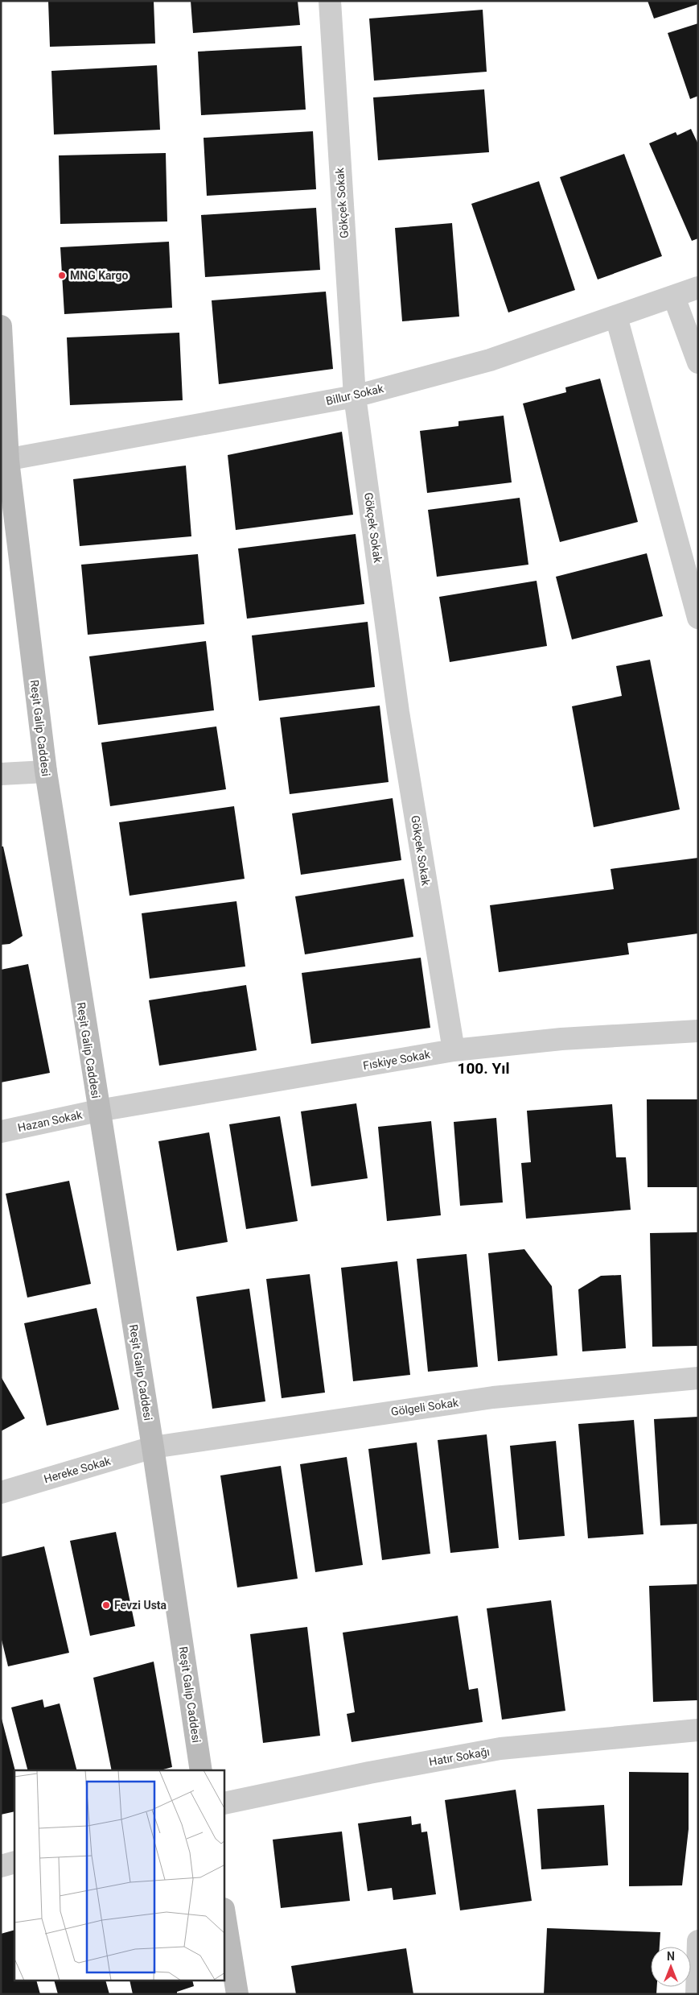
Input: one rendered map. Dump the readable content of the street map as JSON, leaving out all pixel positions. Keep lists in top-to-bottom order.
{
  "streets": {
    "main road": ["Reşit Galip Caddesi"],
    "street": [
      "Gökçek Sokak",
      "Billur Sokak",
      "Fıskiye Sokak",
      "Hazan Sokak",
      "Gölgeli Sokak",
      "Hereke Sokak",
      "Hatır Sokağı"
    ]
  },
  "crossings": [
    ["Gökçek Sokak", "Billur Sokak"],
    ["Gökçek Sokak", "Fıskiye Sokak"],
    ["Billur Sokak", "Reşit Galip Caddesi"],
    ["Reşit Galip Caddesi", "Fıskiye Sokak"],
    ["Reşit Galip Caddesi", "Hazan Sokak"],
    ["Reşit Galip Caddesi", "Gölgeli Sokak"],
    ["Reşit Galip Caddesi", "Hereke Sokak"],
    ["Fıskiye Sokak", "Hazan Sokak"],
    ["Gölgeli Sokak", "Hereke Sokak"]
  ],
  "districts": ["100. Yıl"],
  "places": ["MNG Kargo", "Fevzi Usta"],
  "north": "top"
}
